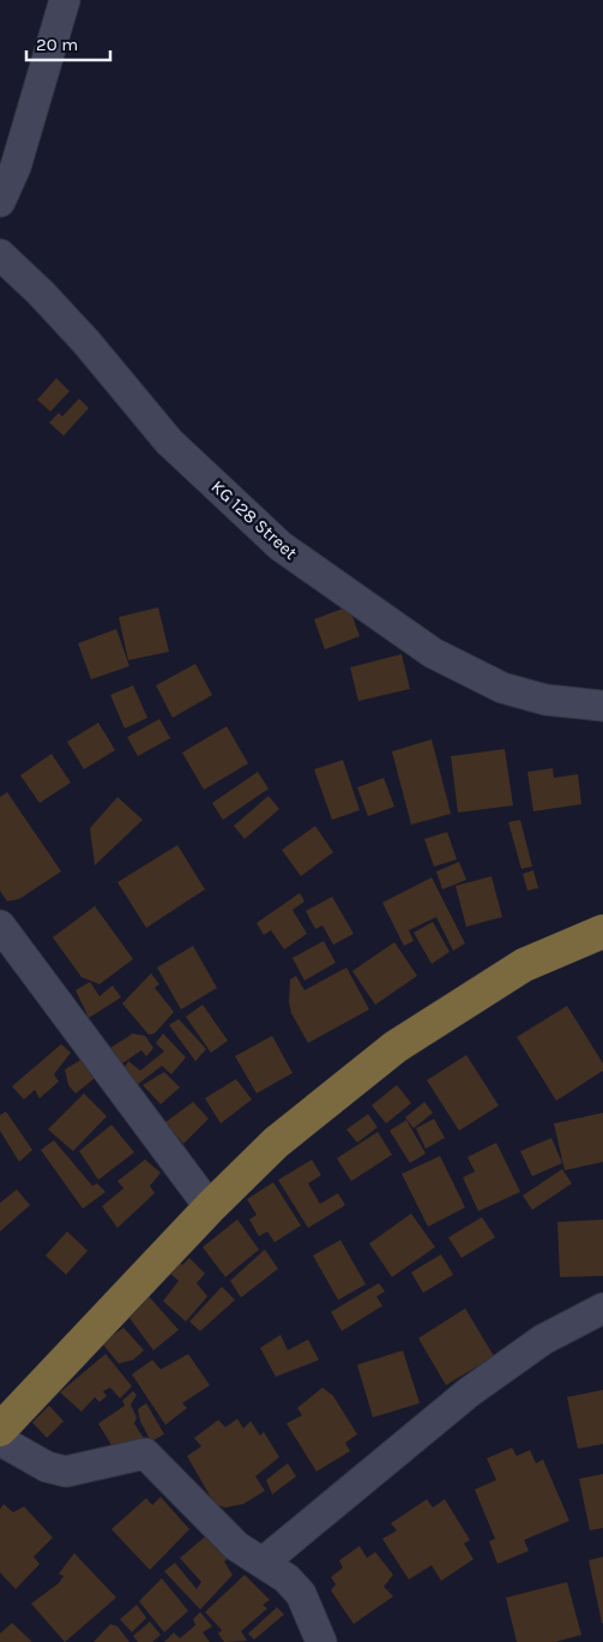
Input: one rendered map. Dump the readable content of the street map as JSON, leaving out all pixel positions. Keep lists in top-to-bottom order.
{
  "streets": {
    "street": ["KG 128 Street"]
  },
  "scale_bar": "20 m"
}
